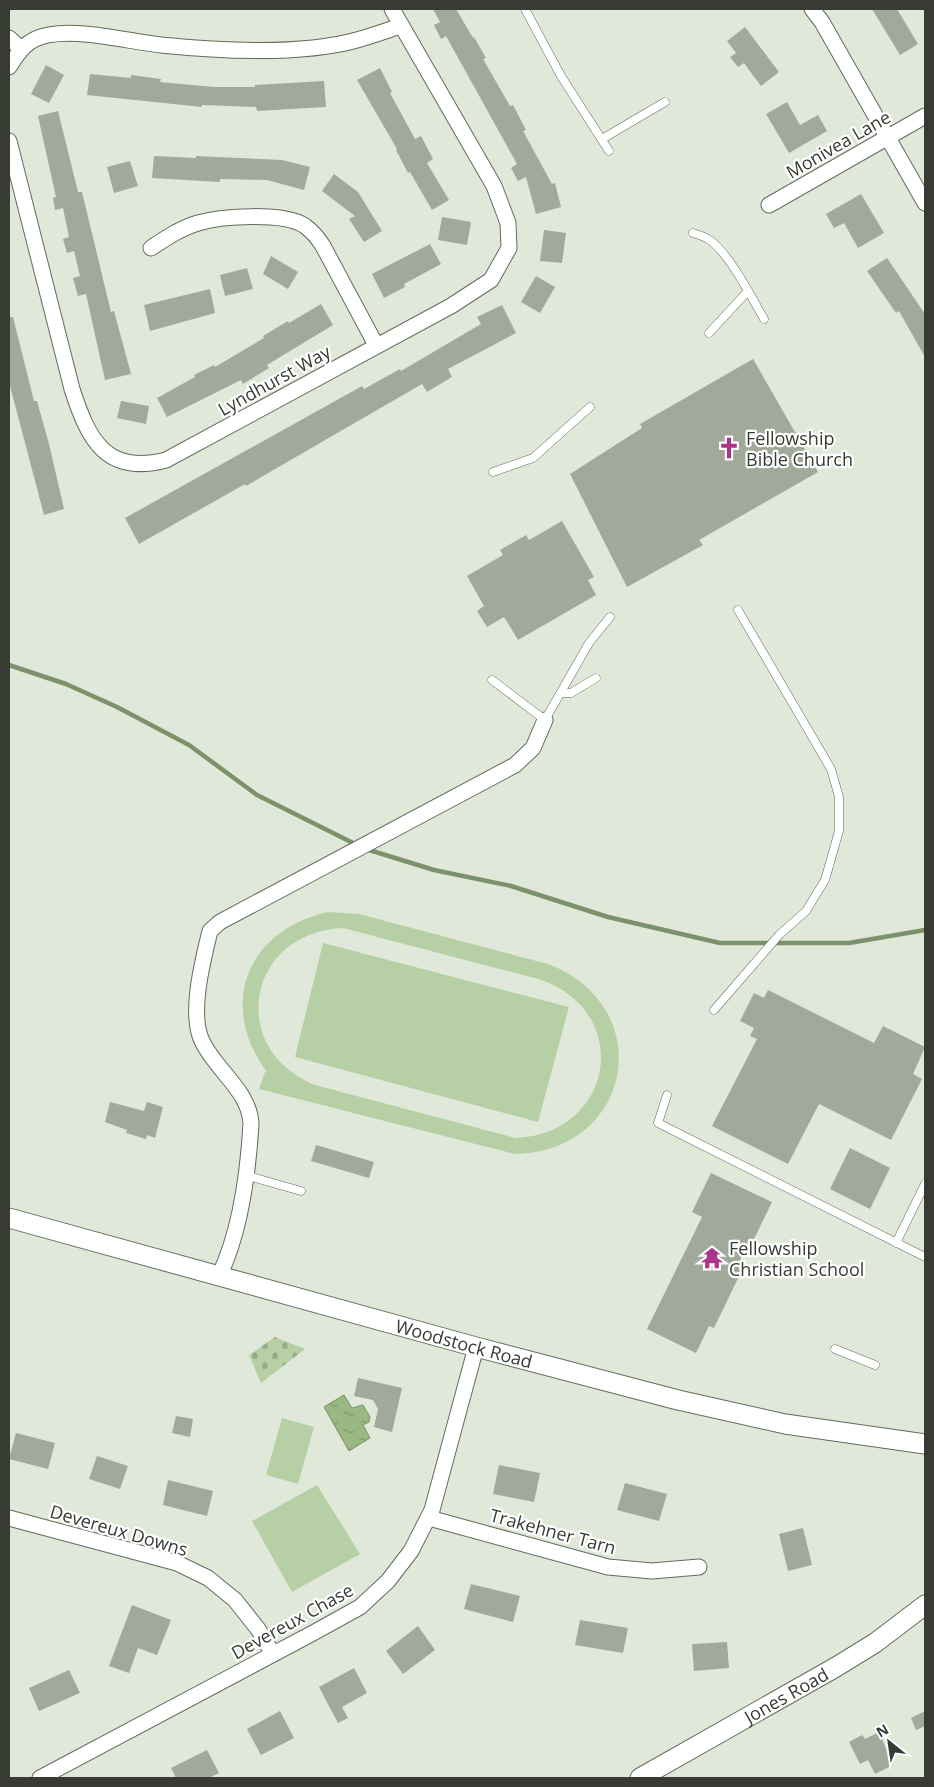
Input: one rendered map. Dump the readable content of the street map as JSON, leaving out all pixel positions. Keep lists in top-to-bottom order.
{
  "streets": {
    "street": [
      "Monivea Lane",
      "Lyndhurst Way",
      "Woodstock Road",
      "Devereux Downs",
      "Trakehner Tarn",
      "Devereux Chase",
      "Jones Road"
    ]
  },
  "crossings": [
    ["Woodstock Road", "Devereux Chase"],
    ["Devereux Downs", "Devereux Chase"],
    ["Trakehner Tarn", "Devereux Chase"]
  ],
  "places": {
    "church": ["Fellowship Bible Church"],
    "temple": ["Fellowship Christian School"]
  },
  "north": "top left"
}
